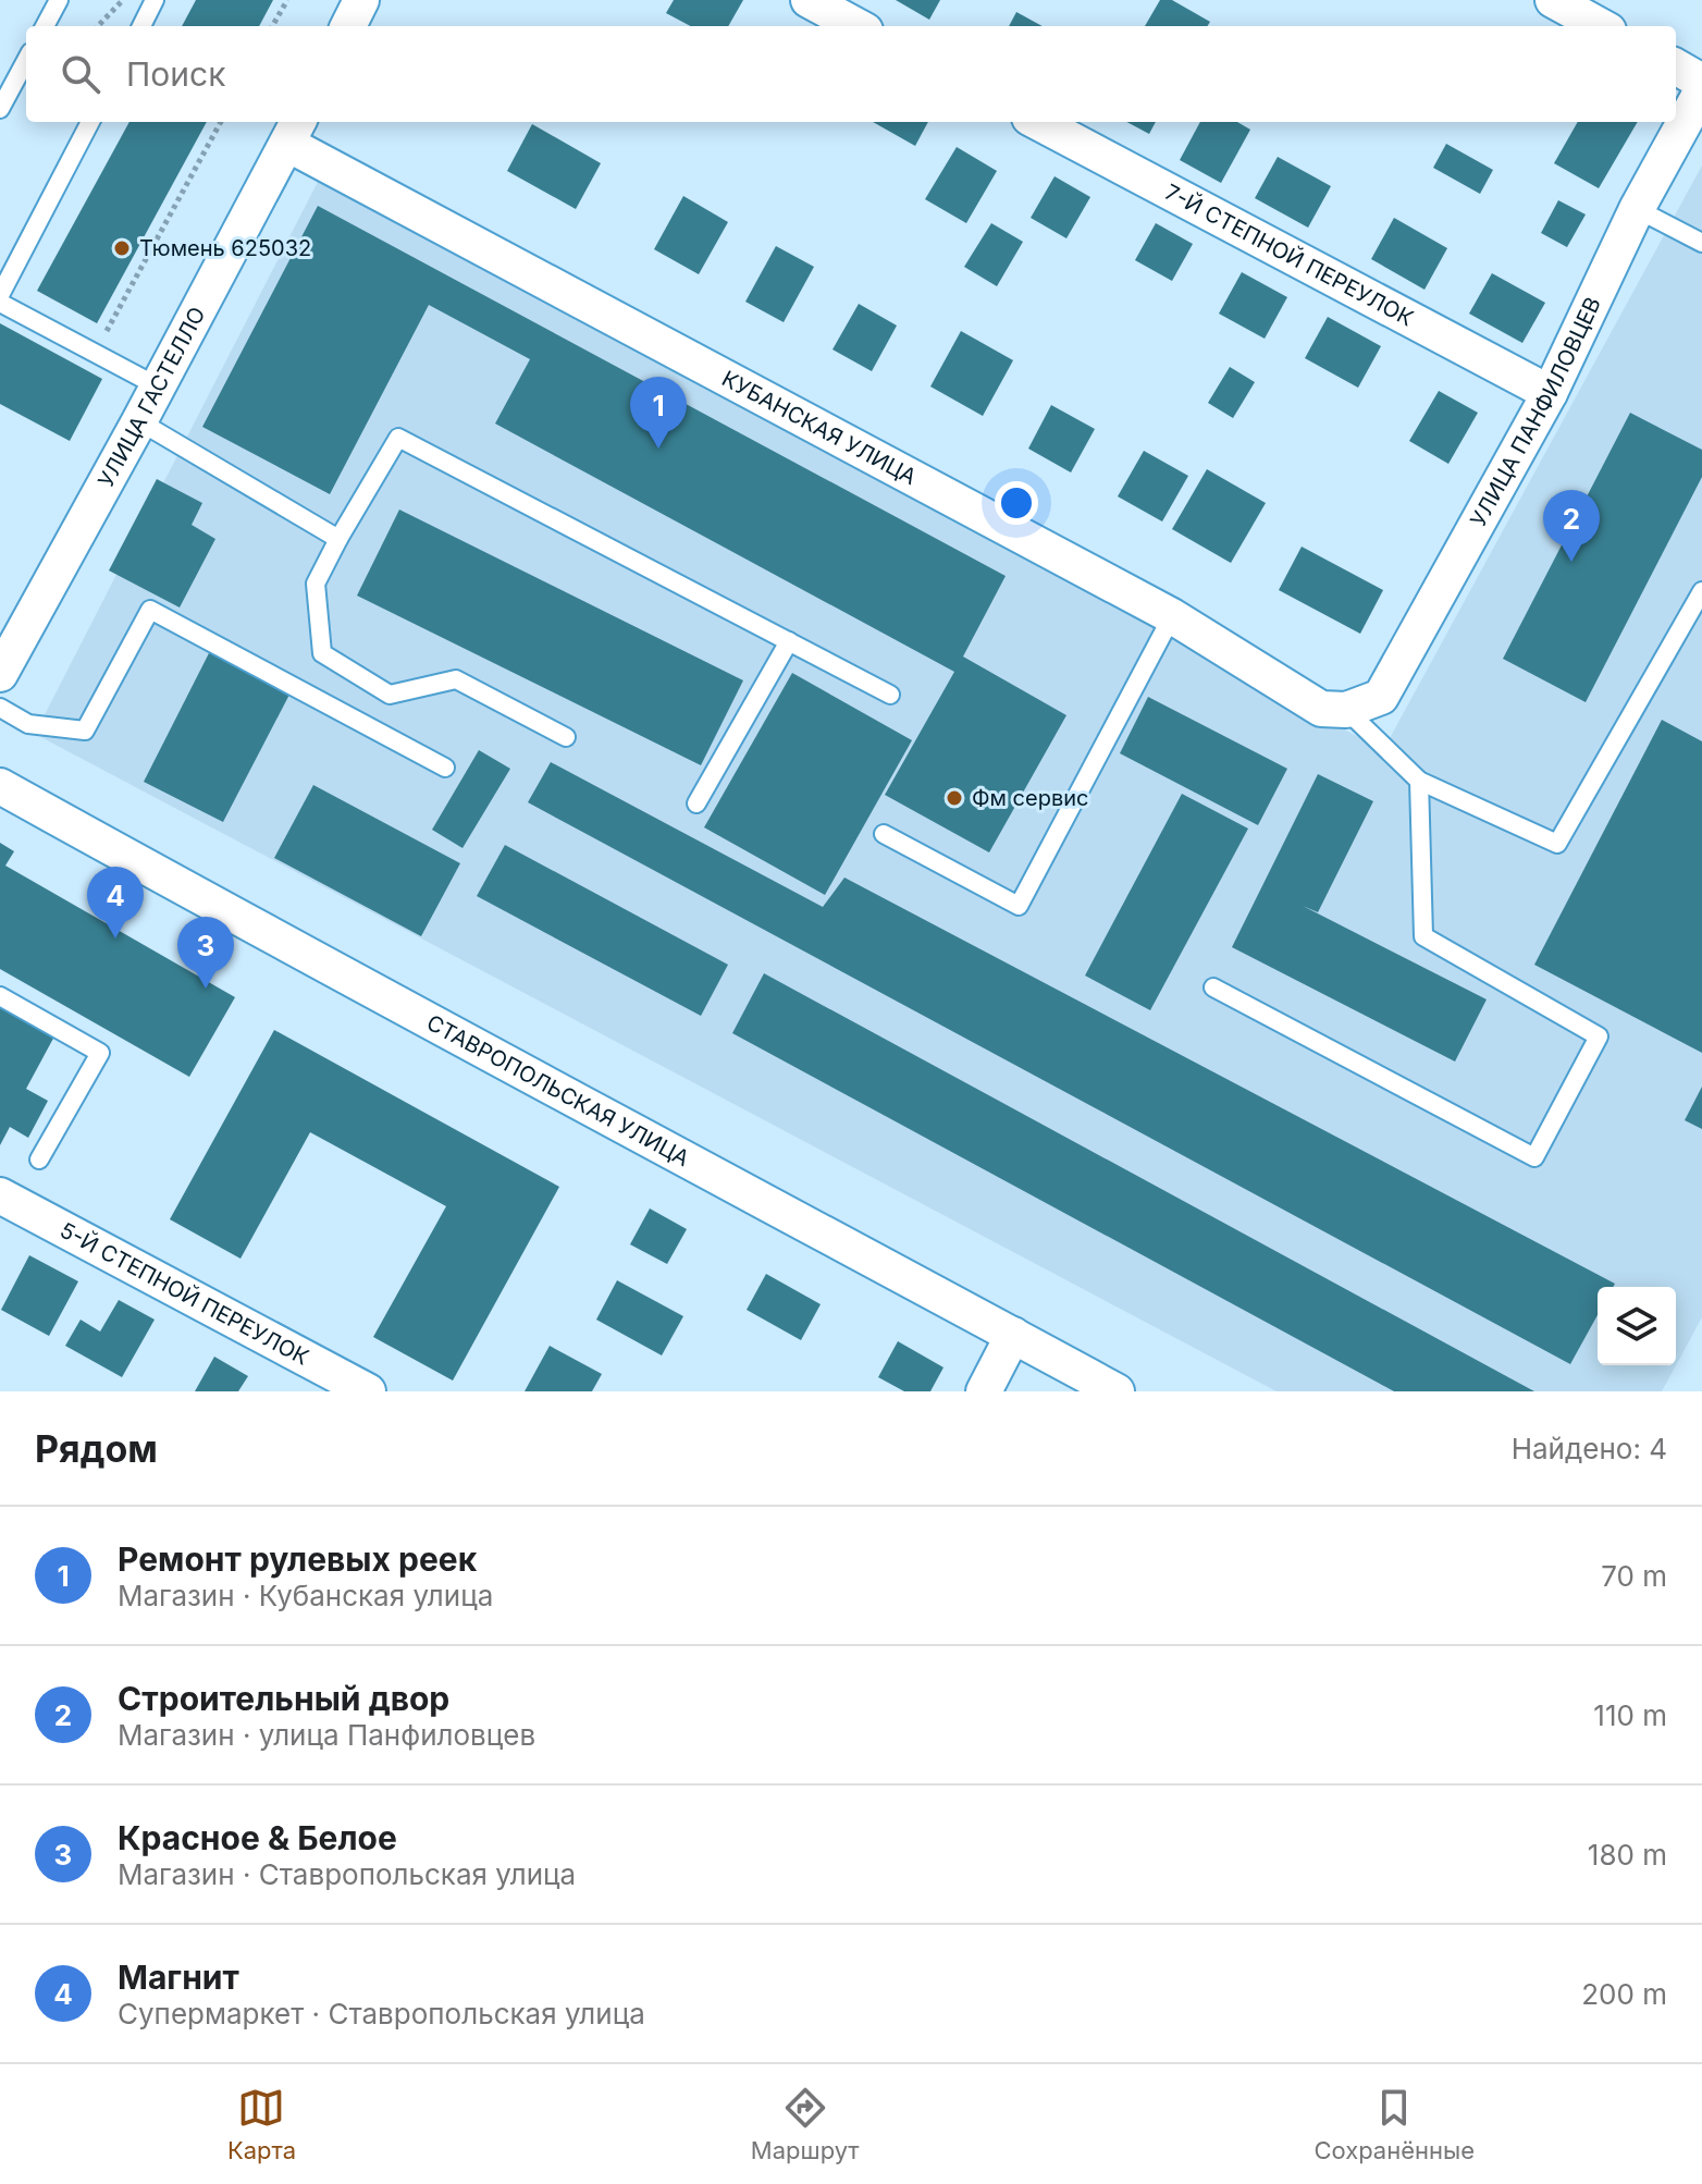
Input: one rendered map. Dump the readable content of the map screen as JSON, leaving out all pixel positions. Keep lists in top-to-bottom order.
{
  "streets": {
    "street": [
      "7-Й СТЕПНОЙ ПЕРЕУЛОК",
      "УЛИЦА ГАСТЕЛЛО",
      "УЛИЦА ПАНФИЛОВЦЕВ",
      "КУБАНСКАЯ УЛИЦА",
      "СТАВРОПОЛЬСКАЯ УЛИЦА",
      "5-Й СТЕПНОЙ ПЕРЕУЛОК"
    ]
  },
  "crossings": [
    ["7-Й СТЕПНОЙ ПЕРЕУЛОК", "УЛИЦА ПАНФИЛОВЦЕВ"],
    ["УЛИЦА ГАСТЕЛЛО", "КУБАНСКАЯ УЛИЦА"],
    ["УЛИЦА ПАНФИЛОВЦЕВ", "КУБАНСКАЯ УЛИЦА"]
  ],
  "places": ["Тюмень 625032", "Фм сервис"],
  "page": {
    "search": "Поиск",
    "pins": [
      "1",
      "2",
      "4",
      "3"
    ],
    "heading": ["Рядом", "Найдено: 4"],
    "list": [
      {
        "mark": "1",
        "name": "Ремонт рулевых реек",
        "note": "Магазин · Кубанская улица",
        "value": "70 m"
      },
      {
        "mark": "2",
        "name": "Строительный двор",
        "note": "Магазин · улица Панфиловцев",
        "value": "110 m"
      },
      {
        "mark": "3",
        "name": "Красное & Белое",
        "note": "Магазин · Ставропольская улица",
        "value": "180 m"
      },
      {
        "mark": "4",
        "name": "Магнит",
        "note": "Супермаркет · Ставропольская улица",
        "value": "200 m"
      }
    ],
    "nav": ["Карта", "Маршрут", "Сохранённые"]
  }
}
